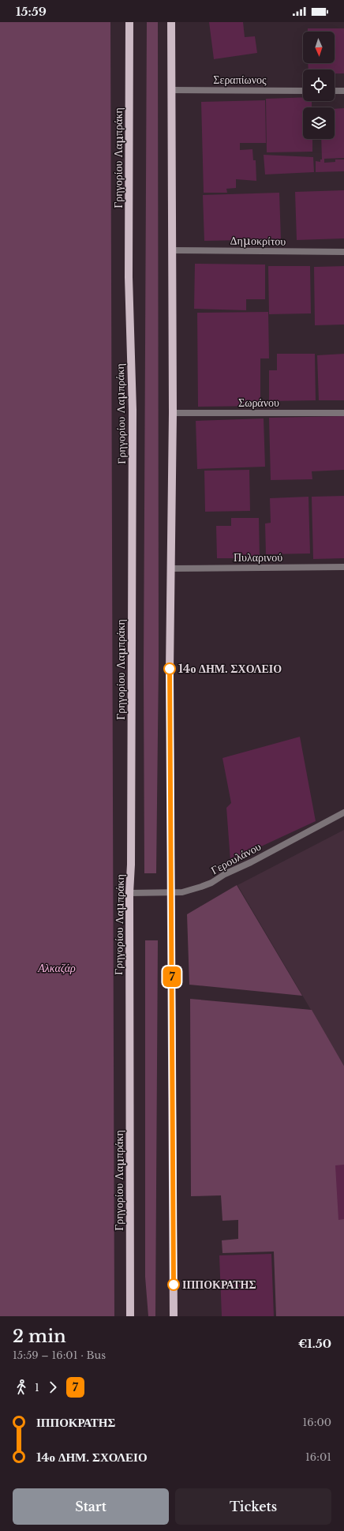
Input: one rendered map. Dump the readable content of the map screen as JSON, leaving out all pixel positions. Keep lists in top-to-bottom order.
{
  "streets": {
    "main road": ["Γρηγορίου Λαμπράκη"],
    "street": [
      "Σεραπίωνος",
      "Δημοκρίτου",
      "Σωράνου",
      "Πυλαρινού",
      "Γερουλάνου"
    ]
  },
  "crossings": [
    ["Γρηγορίου Λαμπράκη", "Γερουλάνου"]
  ],
  "parks": ["Αλκαζάρ"],
  "places": ["14ο ΔΗΜ. ΣΧΟΛΕΙΟ", "ΙΠΠΟΚΡΑΤΗΣ"],
  "lines": ["bus line 7"],
  "north": "bottom",
  "page": {
    "status": "15:59",
    "on_map": "7",
    "heading": ["2 min", "15:59 – 16:01 · Bus", "€1.50"],
    "legs": ["1", "7"],
    "list": [
      {
        "name": "ΙΠΠΟΚΡΑΤΗΣ",
        "value": "16:00"
      },
      {
        "name": "14ο ΔΗΜ. ΣΧΟΛΕΙΟ",
        "value": "16:01"
      }
    ],
    "buttons": ["Start", "Tickets"]
  }
}
